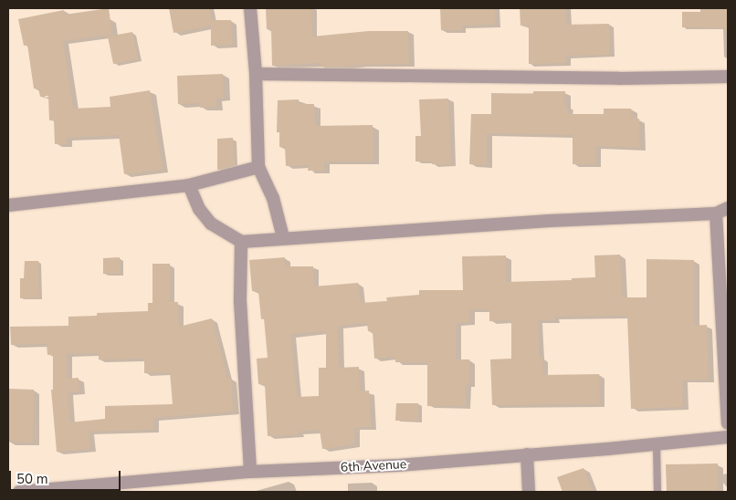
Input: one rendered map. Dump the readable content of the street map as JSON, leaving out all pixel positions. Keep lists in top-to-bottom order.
{
  "streets": {
    "street": ["6th Avenue"]
  },
  "scale_bar": "50 m"
}
